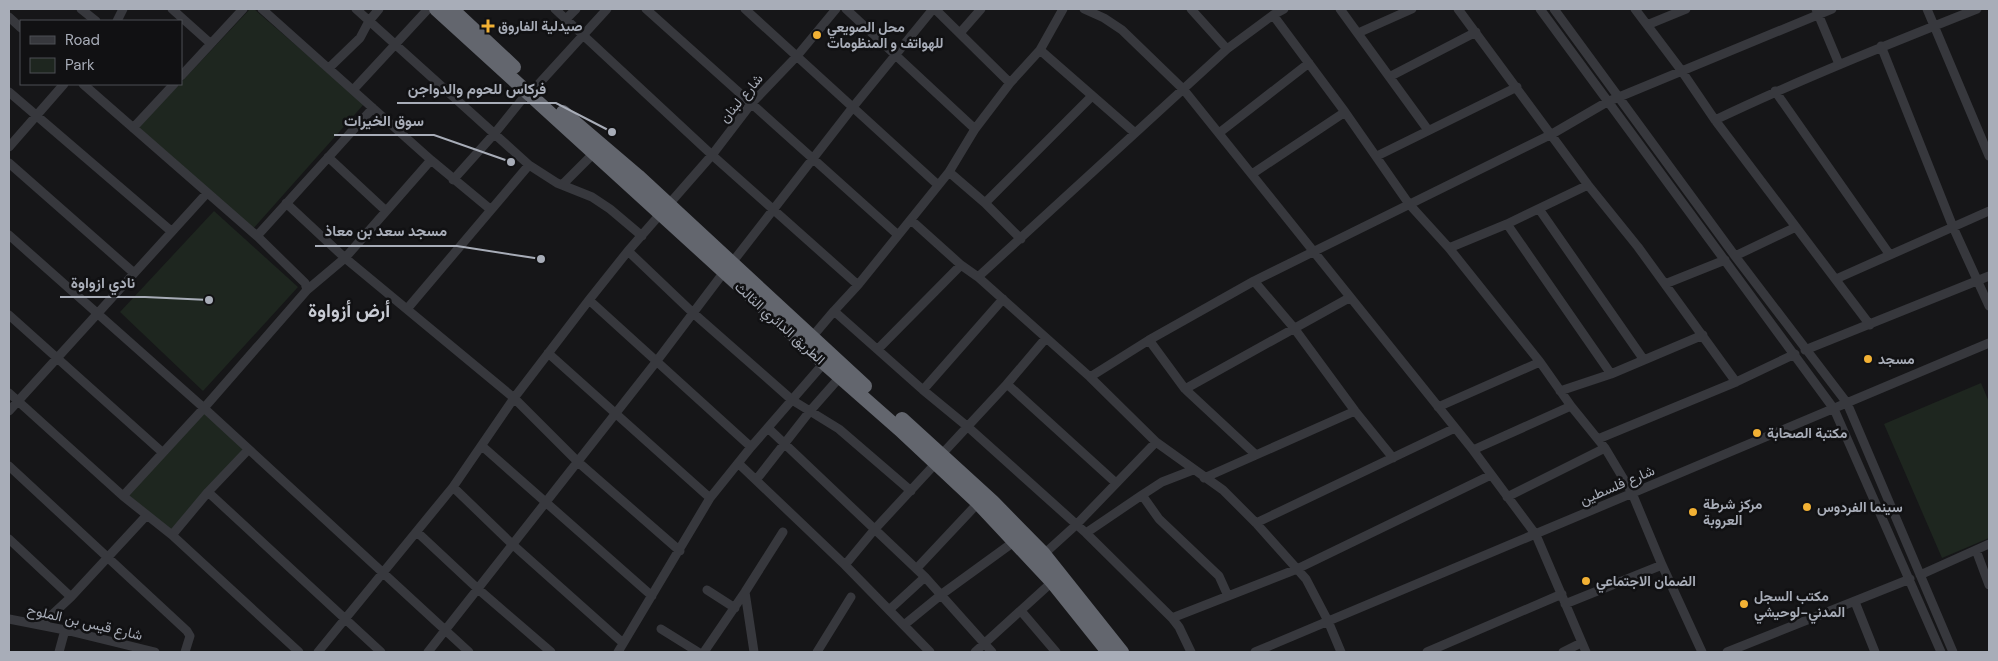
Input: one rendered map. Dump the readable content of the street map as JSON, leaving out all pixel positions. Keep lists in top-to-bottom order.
{
  "streets": {
    "highway": ["الطريق الدائري الثالث"],
    "street": ["شارع لبنان", "شارع فلسطين", "شارع قيس بن الملوح"]
  },
  "crossings": [
    ["شارع لبنان", "الطريق الدائري الثالث"]
  ],
  "districts": ["أرض أزواوة"],
  "places": {
    "health": ["صيدلية الفاروق"],
    "other": [
      "محل الصويعي للهواتف و المنظومات",
      "فركاس للحوم والدواجن",
      "سوق الخيرات",
      "مسجد سعد بن معاذ",
      "نادي ازواوة",
      "مسجد",
      "مكتبة الصحابة",
      "سينما الفردوس",
      "مركز شرطة العروبة",
      "الضمان الاجتماعي",
      "مكتب السجل المدني-لوحيشي"
    ]
  },
  "legend": ["Road", "Park"]
}
